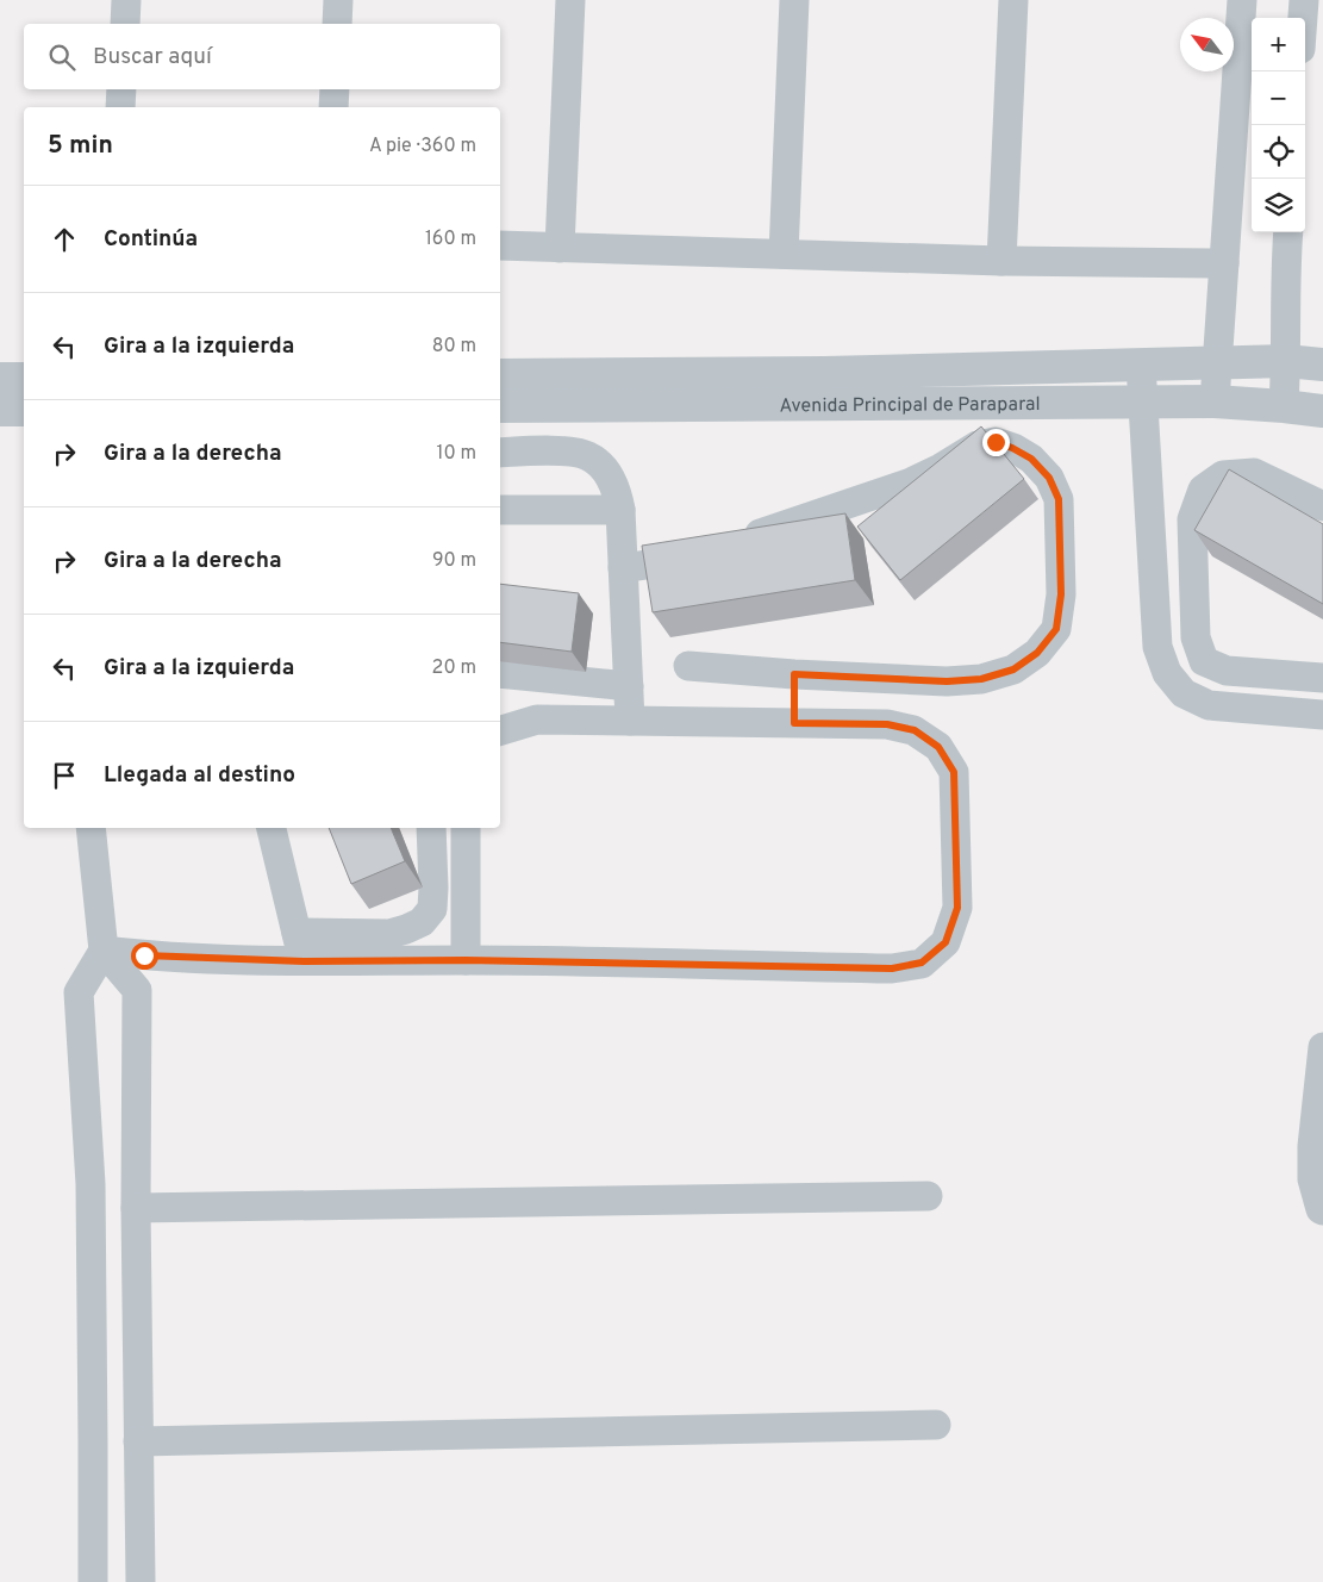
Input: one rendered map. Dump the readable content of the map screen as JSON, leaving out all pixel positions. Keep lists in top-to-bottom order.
{
  "streets": {
    "street": ["Avenida Principal de Paraparal"]
  },
  "north": "top left",
  "page": {
    "map_buttons": ["+", "−"],
    "search": "Buscar aquí",
    "heading": ["5 min", "A pie · 360 m"],
    "list": [
      ["Continúa", "160 m"],
      ["Gira a la izquierda", "80 m"],
      ["Gira a la derecha", "10 m"],
      ["Gira a la derecha", "90 m"],
      ["Gira a la izquierda", "20 m"],
      "Llegada al destino"
    ]
  }
}
